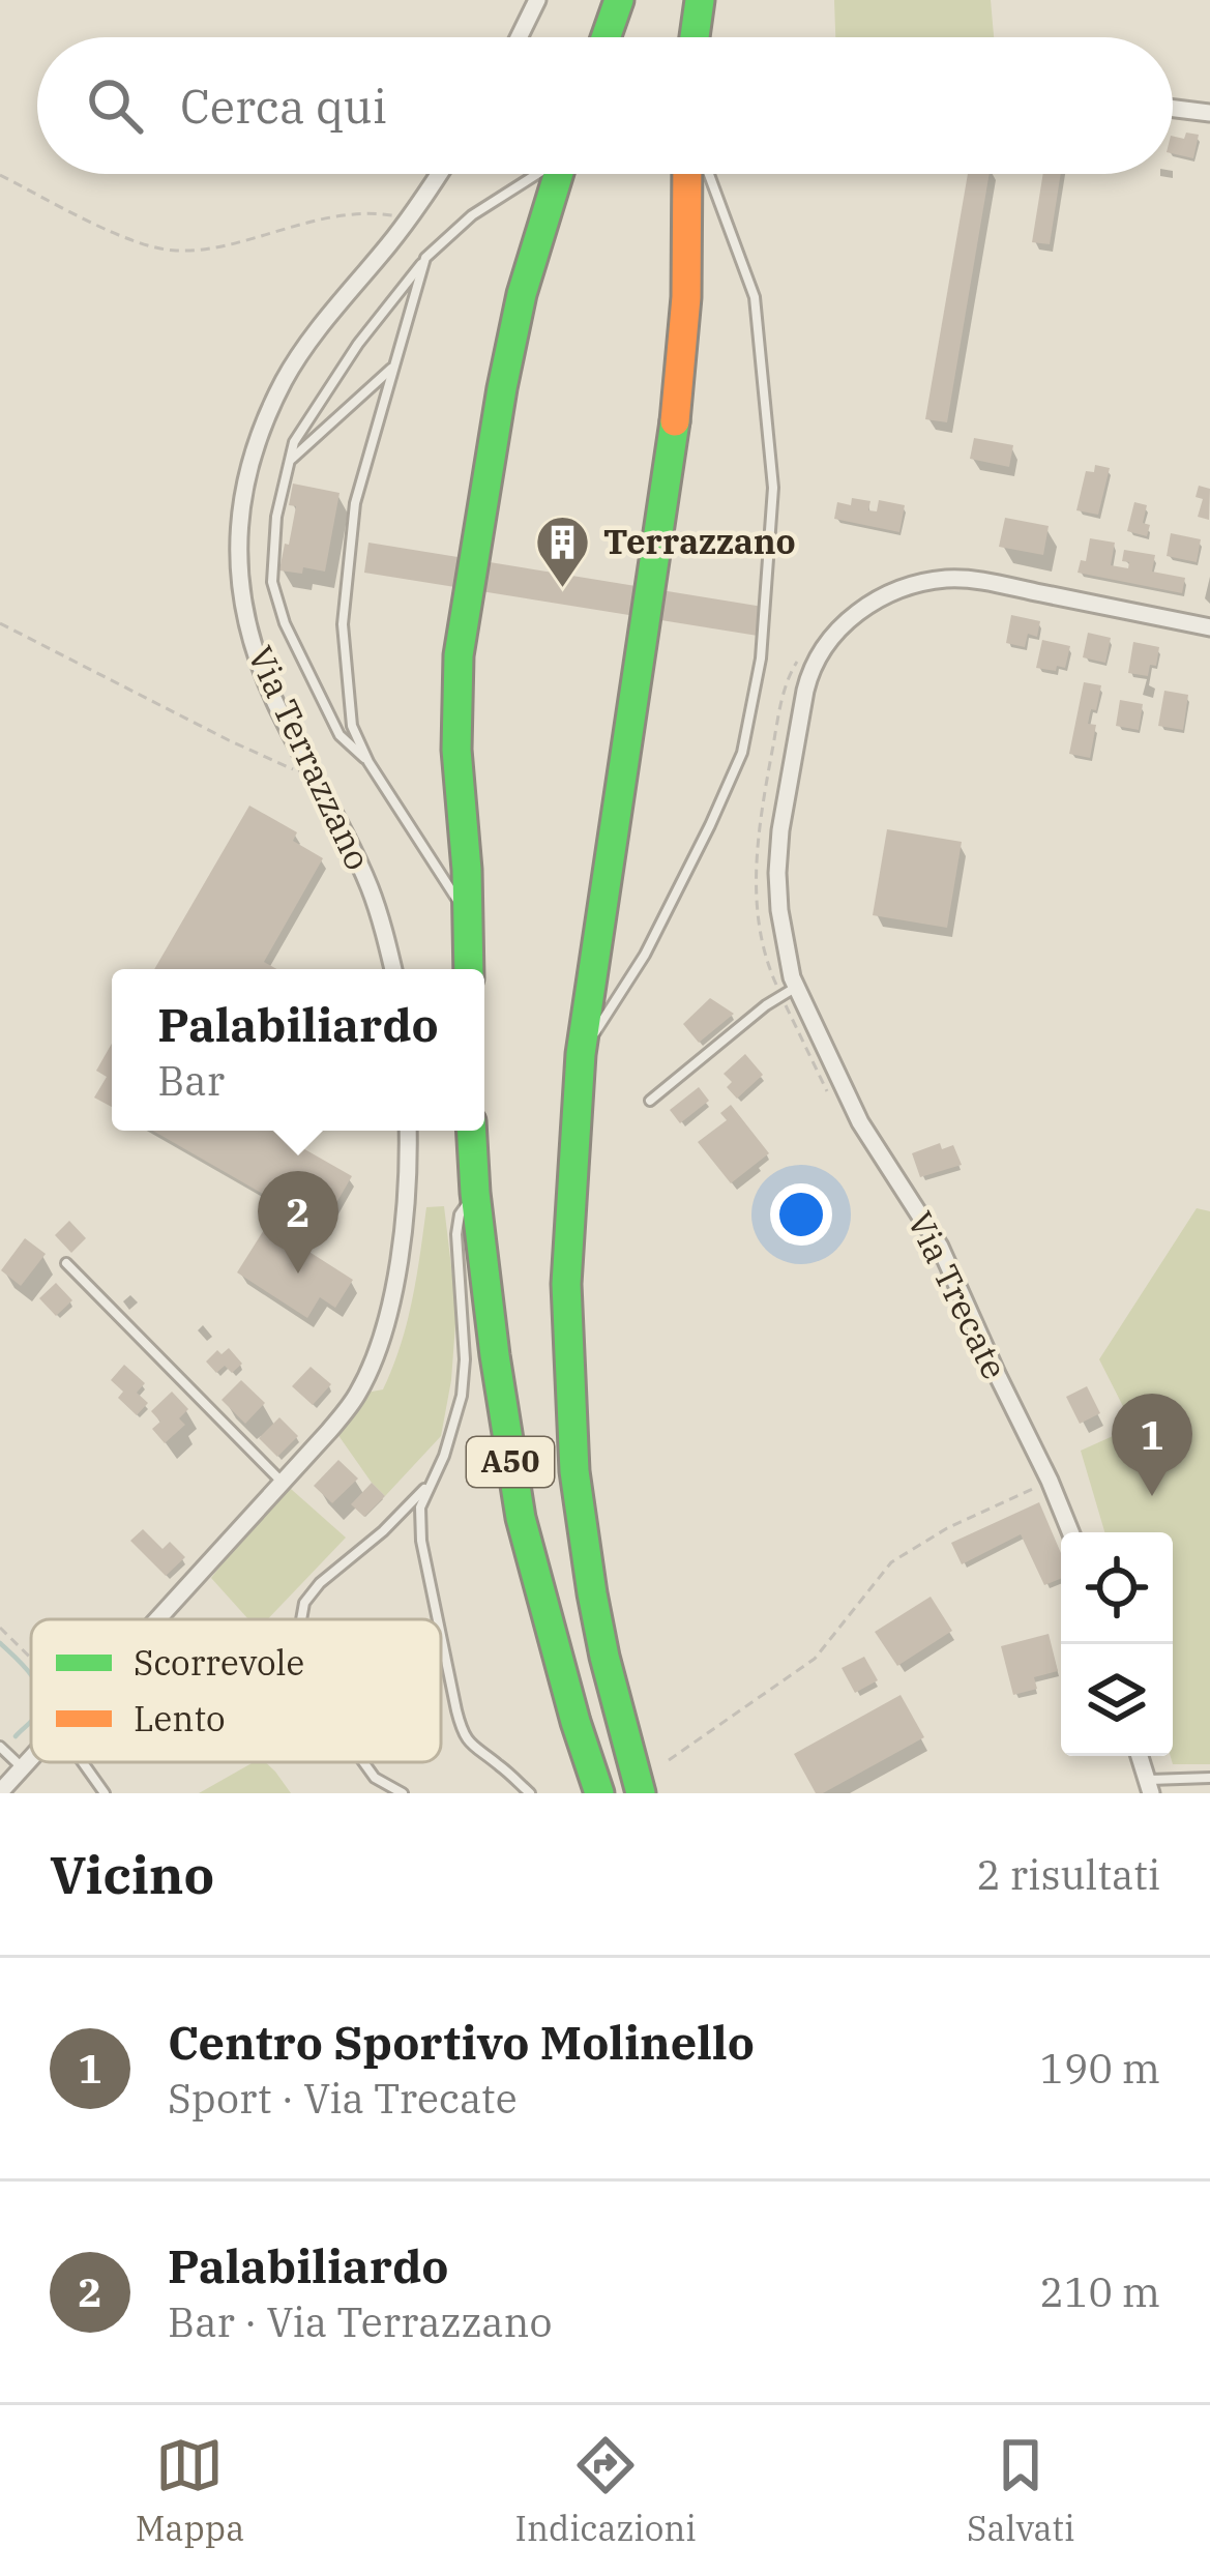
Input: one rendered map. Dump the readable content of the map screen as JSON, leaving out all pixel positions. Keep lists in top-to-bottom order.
{
  "streets": {
    "highway": ["A50"],
    "street": ["Via Terrazzano", "Via Trecate"]
  },
  "places": {
    "building": ["Terrazzano"]
  },
  "legend": ["Scorrevole", "Lento"],
  "page": {
    "search": "Cerca qui",
    "popup": ["Palabiliardo", "Bar"],
    "pins": ["2", "1"],
    "heading": ["Vicino", "2 risultati"],
    "list": [
      {
        "mark": "1",
        "name": "Centro Sportivo Molinello",
        "note": "Sport · Via Trecate",
        "value": "190 m"
      },
      {
        "mark": "2",
        "name": "Palabiliardo",
        "note": "Bar · Via Terrazzano",
        "value": "210 m"
      }
    ],
    "nav": ["Mappa", "Indicazioni", "Salvati"]
  }
}
